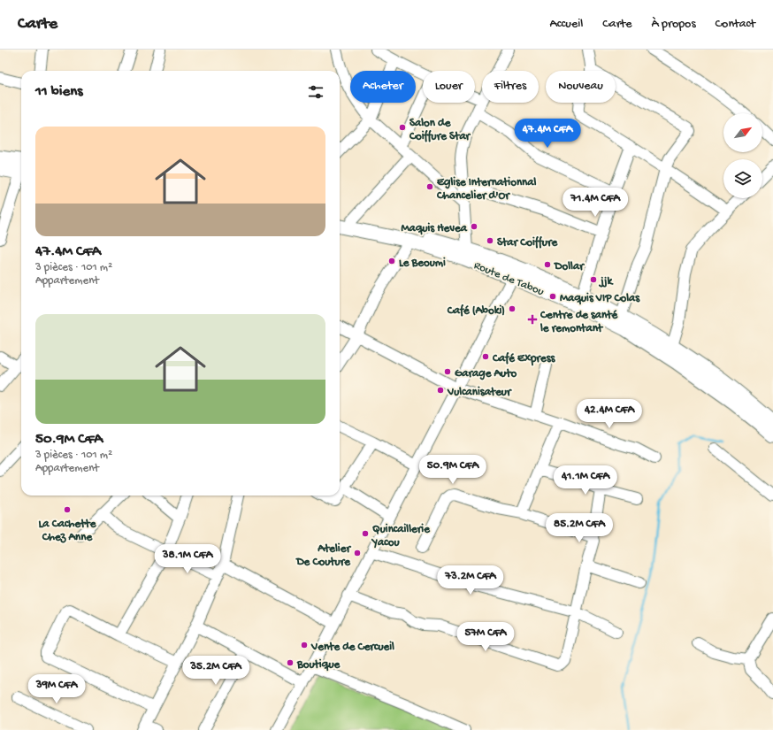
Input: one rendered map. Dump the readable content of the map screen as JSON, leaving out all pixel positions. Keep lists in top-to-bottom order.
{
  "streets": {
    "main road": ["Route de Tabou"]
  },
  "places": {
    "other": [
      "Salon de Coiffure Star",
      "Eglise Internationnal Chancelier d'Or",
      "Maquis Hevea",
      "Star Coiffure",
      "Le Beoumi",
      "Dollar",
      "jjk",
      "Maquis VIP Colas",
      "Café (Aboki)",
      "Café Express",
      "Garage Auto",
      "Vulcanisateur",
      "La Cachette Chez Anne",
      "Quincaillerie Yacou",
      "Atelier De Couture",
      "Vente de Cercueil",
      "Boutique"
    ],
    "health": ["Centre de santé le remontant"]
  },
  "north": "top right",
  "page": {
    "header": "Carte",
    "nav": [
      "Accueil",
      "Carte",
      "À propos",
      "Contact"
    ],
    "chip": [
      "Acheter",
      "Louer",
      "Filtres",
      "Nouveau"
    ],
    "heading": "11 biens",
    "list": [
      {
        "name": "47.4M CFA",
        "note": "3 pièces · 101 m² · Appartement"
      },
      {
        "name": "50.9M CFA",
        "note": "3 pièces · 101 m² · Appartement"
      }
    ],
    "price": [
      "47.4M CFA",
      "71.4M CFA",
      "42.4M CFA",
      "50.9M CFA",
      "41.1M CFA",
      "85.2M CFA",
      "38.1M CFA",
      "73.2M CFA",
      "57M CFA",
      "35.2M CFA",
      "39M CFA"
    ]
  }
}
